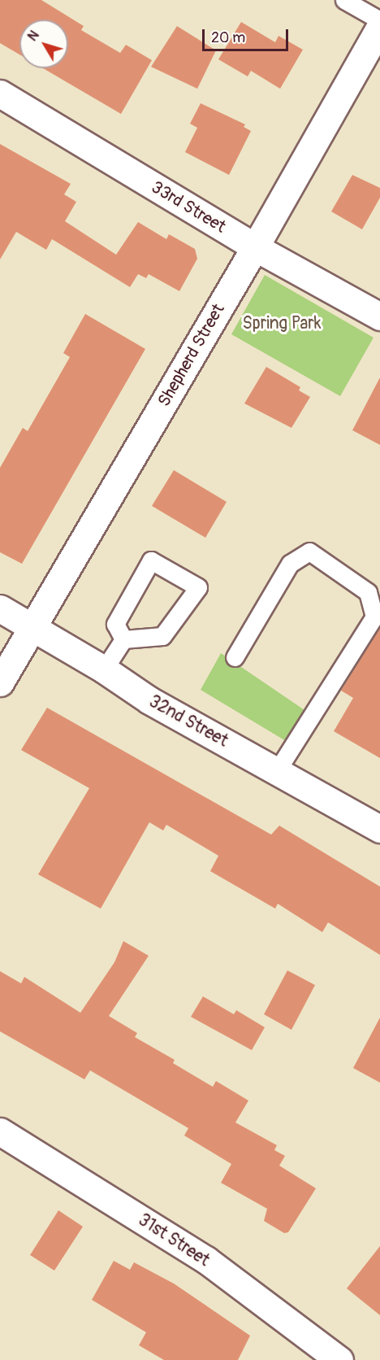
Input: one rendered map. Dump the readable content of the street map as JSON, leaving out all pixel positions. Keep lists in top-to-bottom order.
{
  "streets": {
    "street": [
      "33rd Street",
      "Shepherd Street",
      "32nd Street",
      "31st Street"
    ]
  },
  "crossings": [
    ["33rd Street", "Shepherd Street"],
    ["Shepherd Street", "32nd Street"]
  ],
  "parks": ["Spring Park"],
  "scale_bar": "20 m",
  "north": "top left"
}
